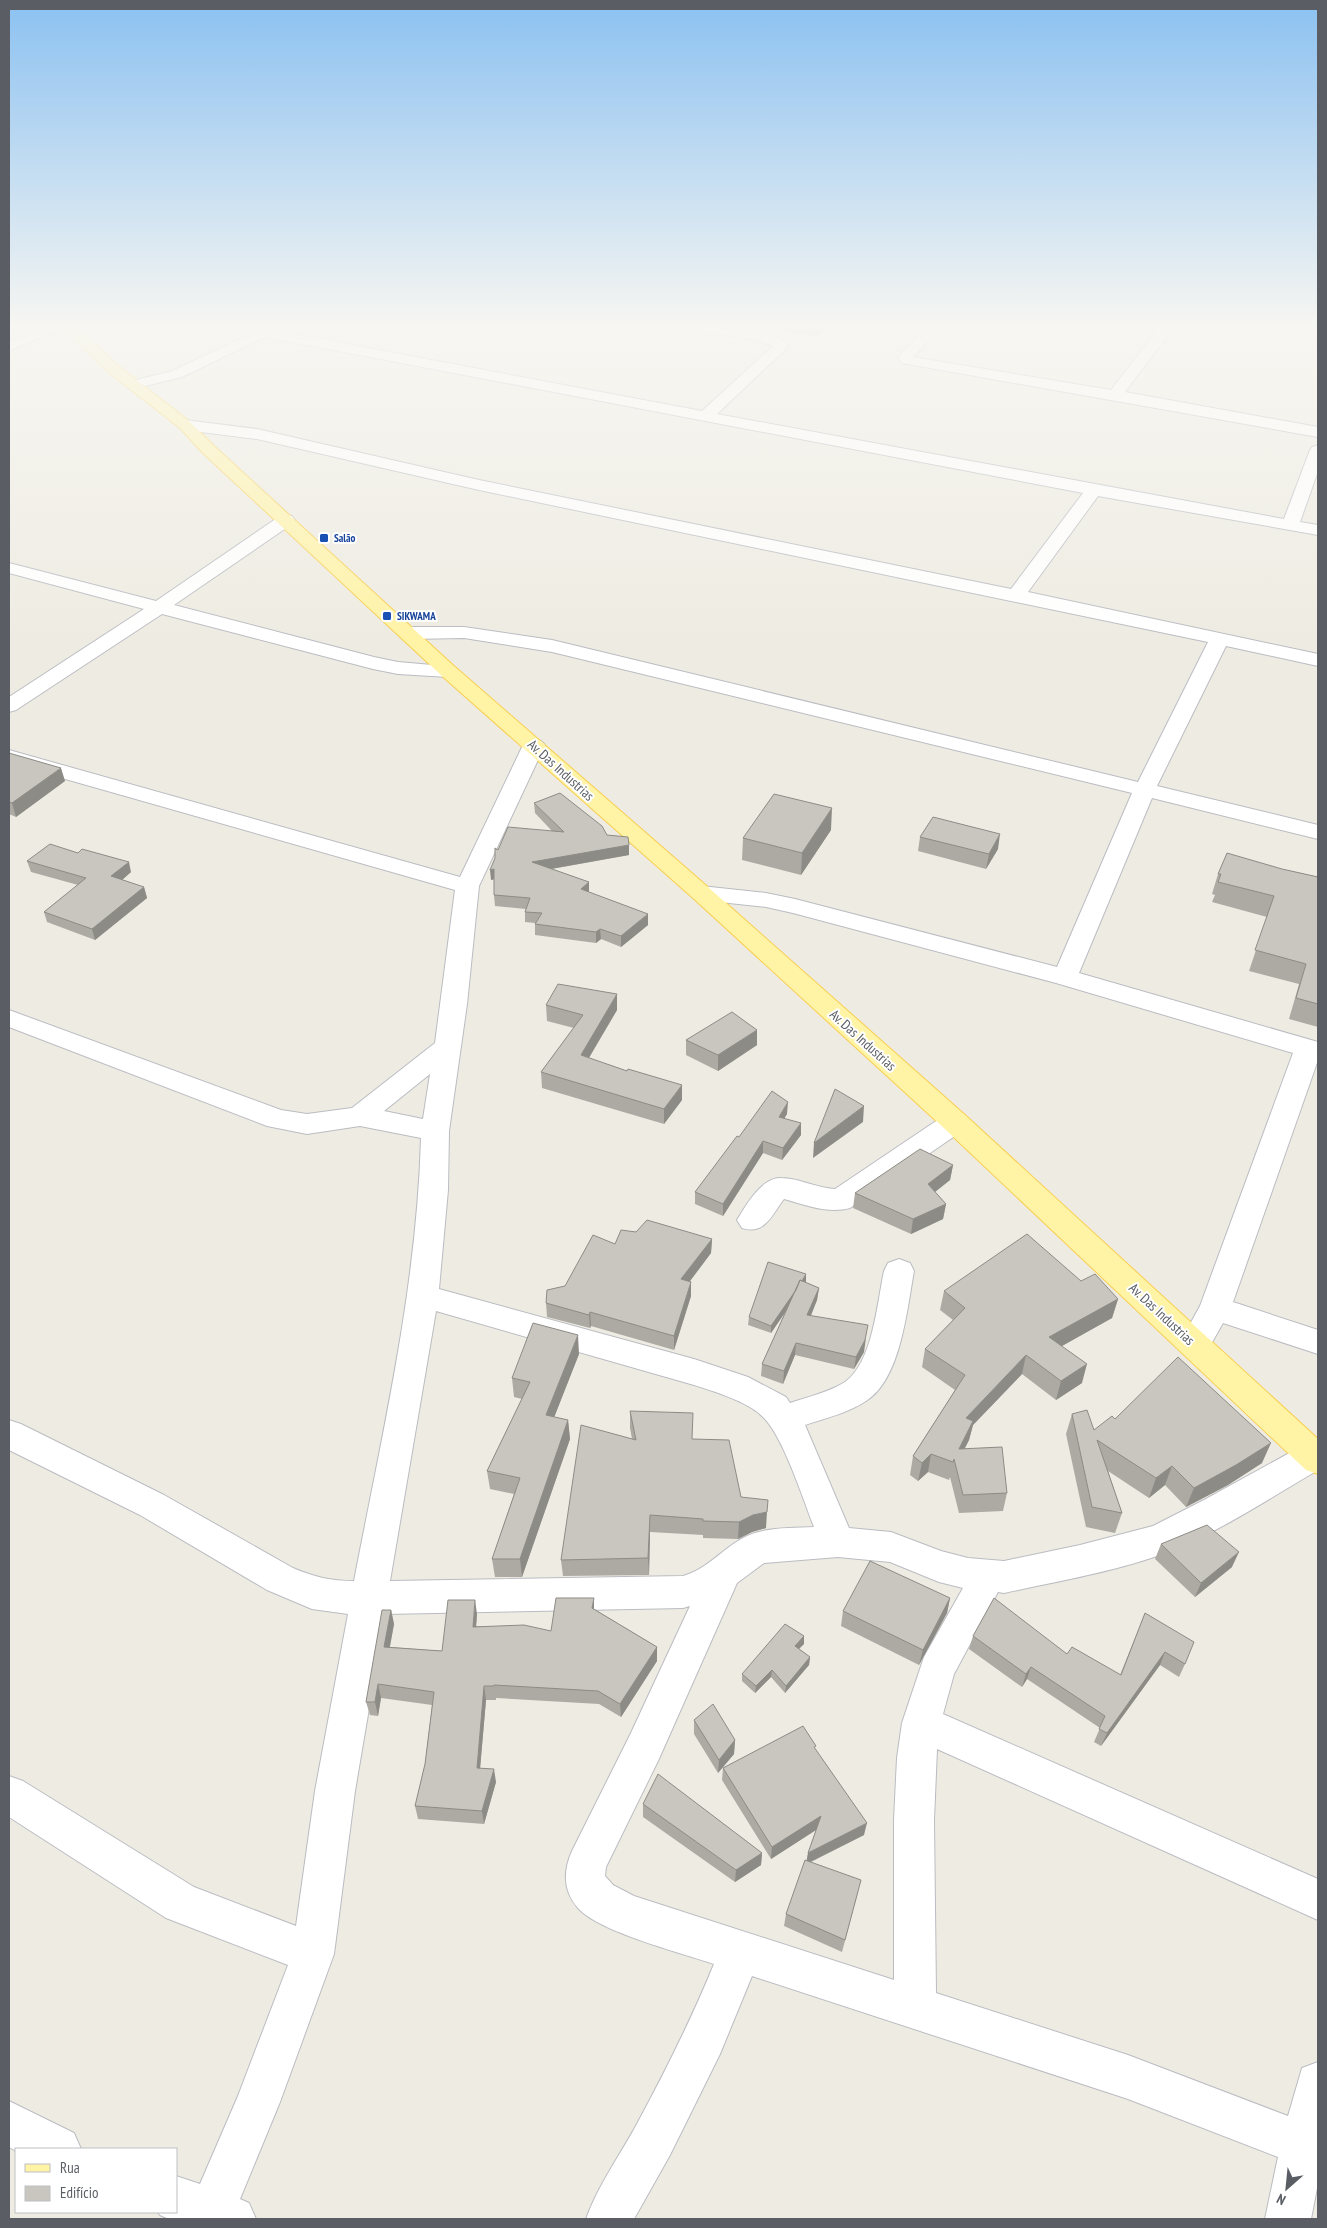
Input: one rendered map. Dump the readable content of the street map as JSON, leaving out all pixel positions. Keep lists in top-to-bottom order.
{
  "streets": {
    "main road": ["Av. Das Industrias"]
  },
  "places": {
    "transit": ["Salão", "SIKWAMA"]
  },
  "legend": ["Rua", "Edifício"],
  "north": "bottom left"
}
